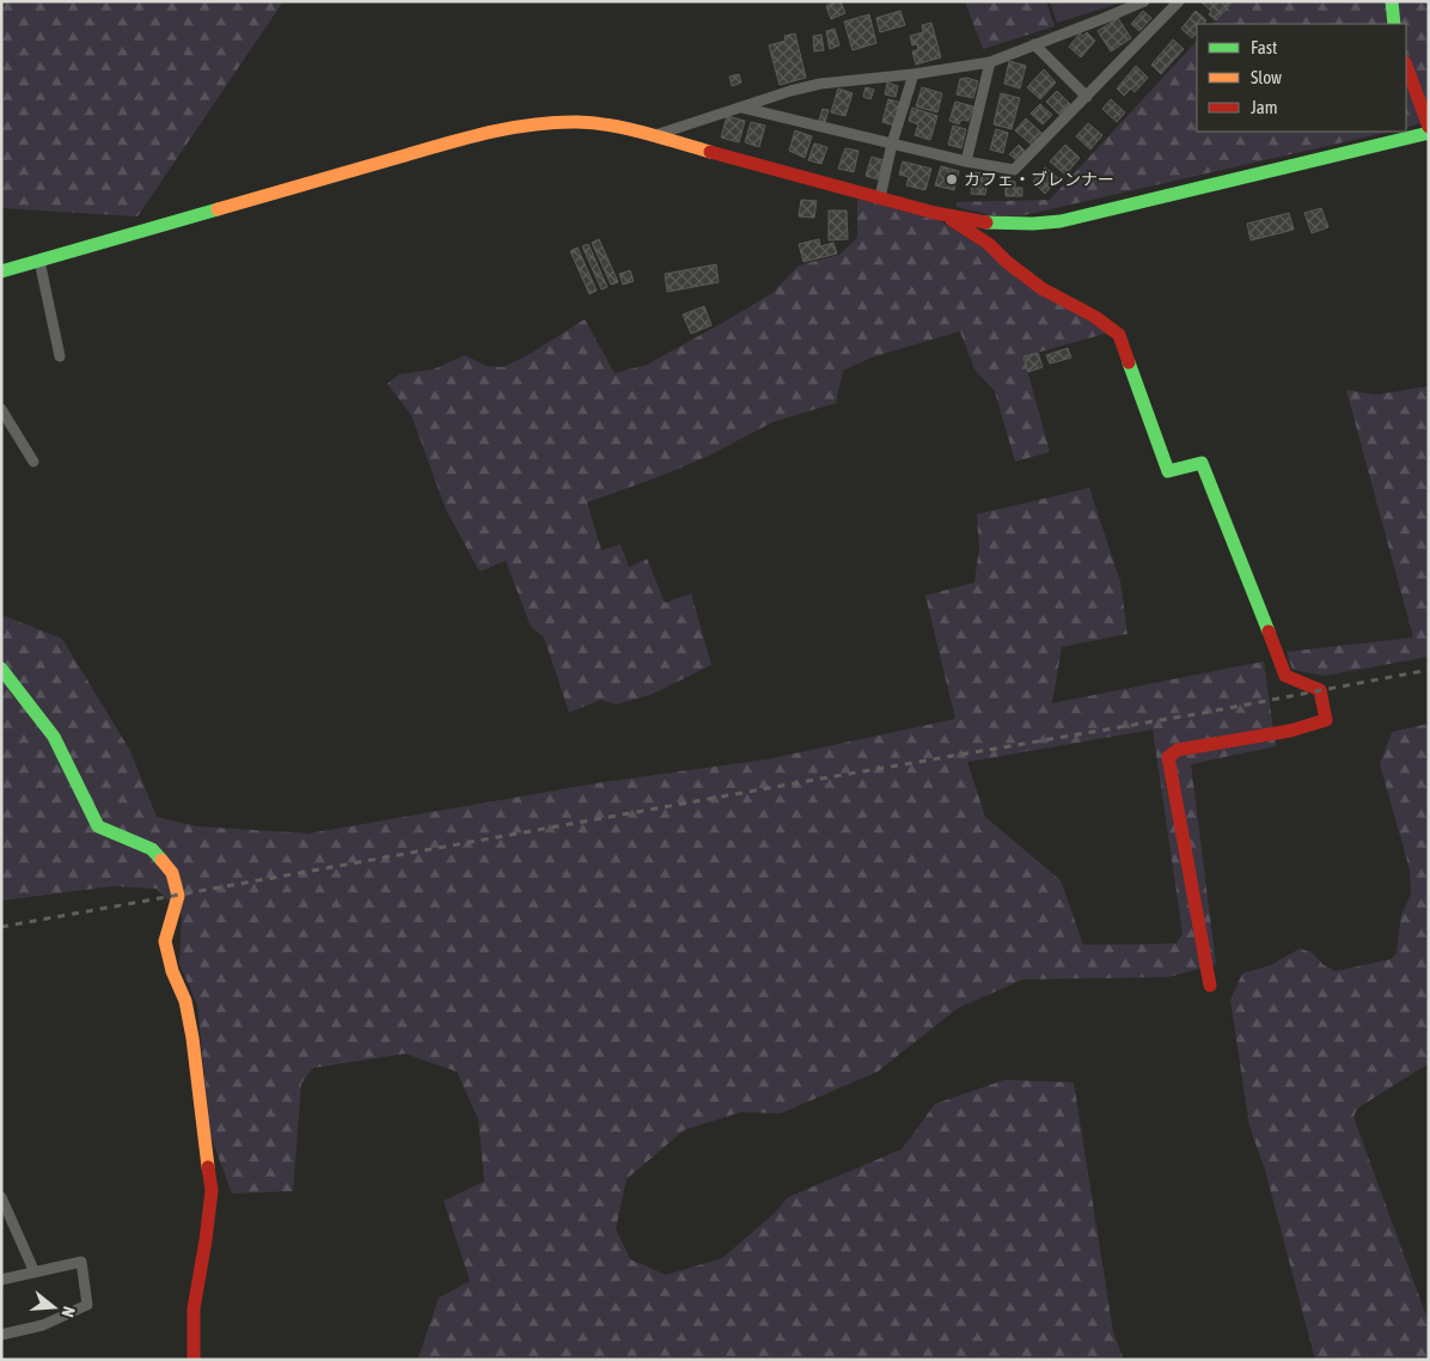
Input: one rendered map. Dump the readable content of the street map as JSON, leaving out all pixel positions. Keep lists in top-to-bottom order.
{
  "places": ["カフェ・ブレンナー"],
  "legend": ["Fast", "Slow", "Jam"],
  "north": "right"
}
